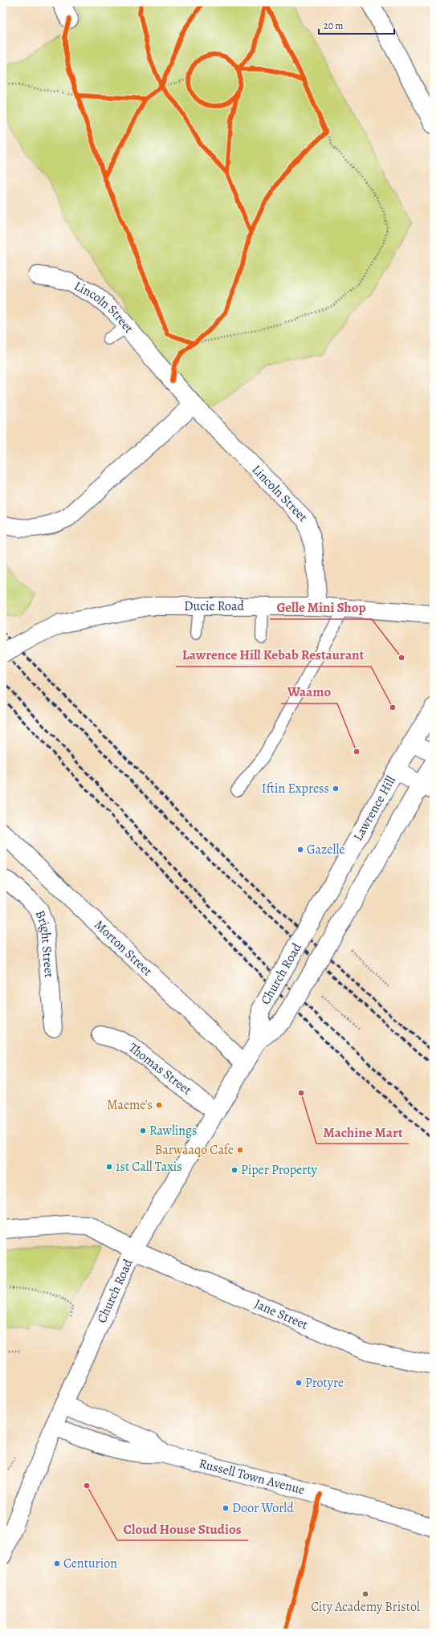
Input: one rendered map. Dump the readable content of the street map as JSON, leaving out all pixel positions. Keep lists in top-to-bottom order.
{
  "streets": {
    "street": [
      "Lincoln Street",
      "Ducie Road",
      "Lawrence Hill",
      "Bright Street",
      "Morton Street",
      "Church Road",
      "Thomas Street",
      "Jane Street",
      "Russell Town Avenue"
    ]
  },
  "crossings": [
    ["Lincoln Street", "Ducie Road"],
    ["Lawrence Hill", "Church Road"],
    ["Morton Street", "Church Road"],
    ["Church Road", "Thomas Street"],
    ["Church Road", "Jane Street"],
    ["Church Road", "Russell Town Avenue"]
  ],
  "places": [
    "Gelle Mini Shop",
    "Lawrence Hill Kebab Restaurant",
    "Waamo",
    "Iftin Express",
    "Gazelle",
    "Machine Mart",
    "Maeme's",
    "Rawlings",
    "Barwaaqo Cafe",
    "1st Call Taxis",
    "Piper Property",
    "Protyre",
    "Cloud House Studios",
    "Door World",
    "Centurion",
    "City Academy Bristol"
  ],
  "scale_bar": "20 m"
}
